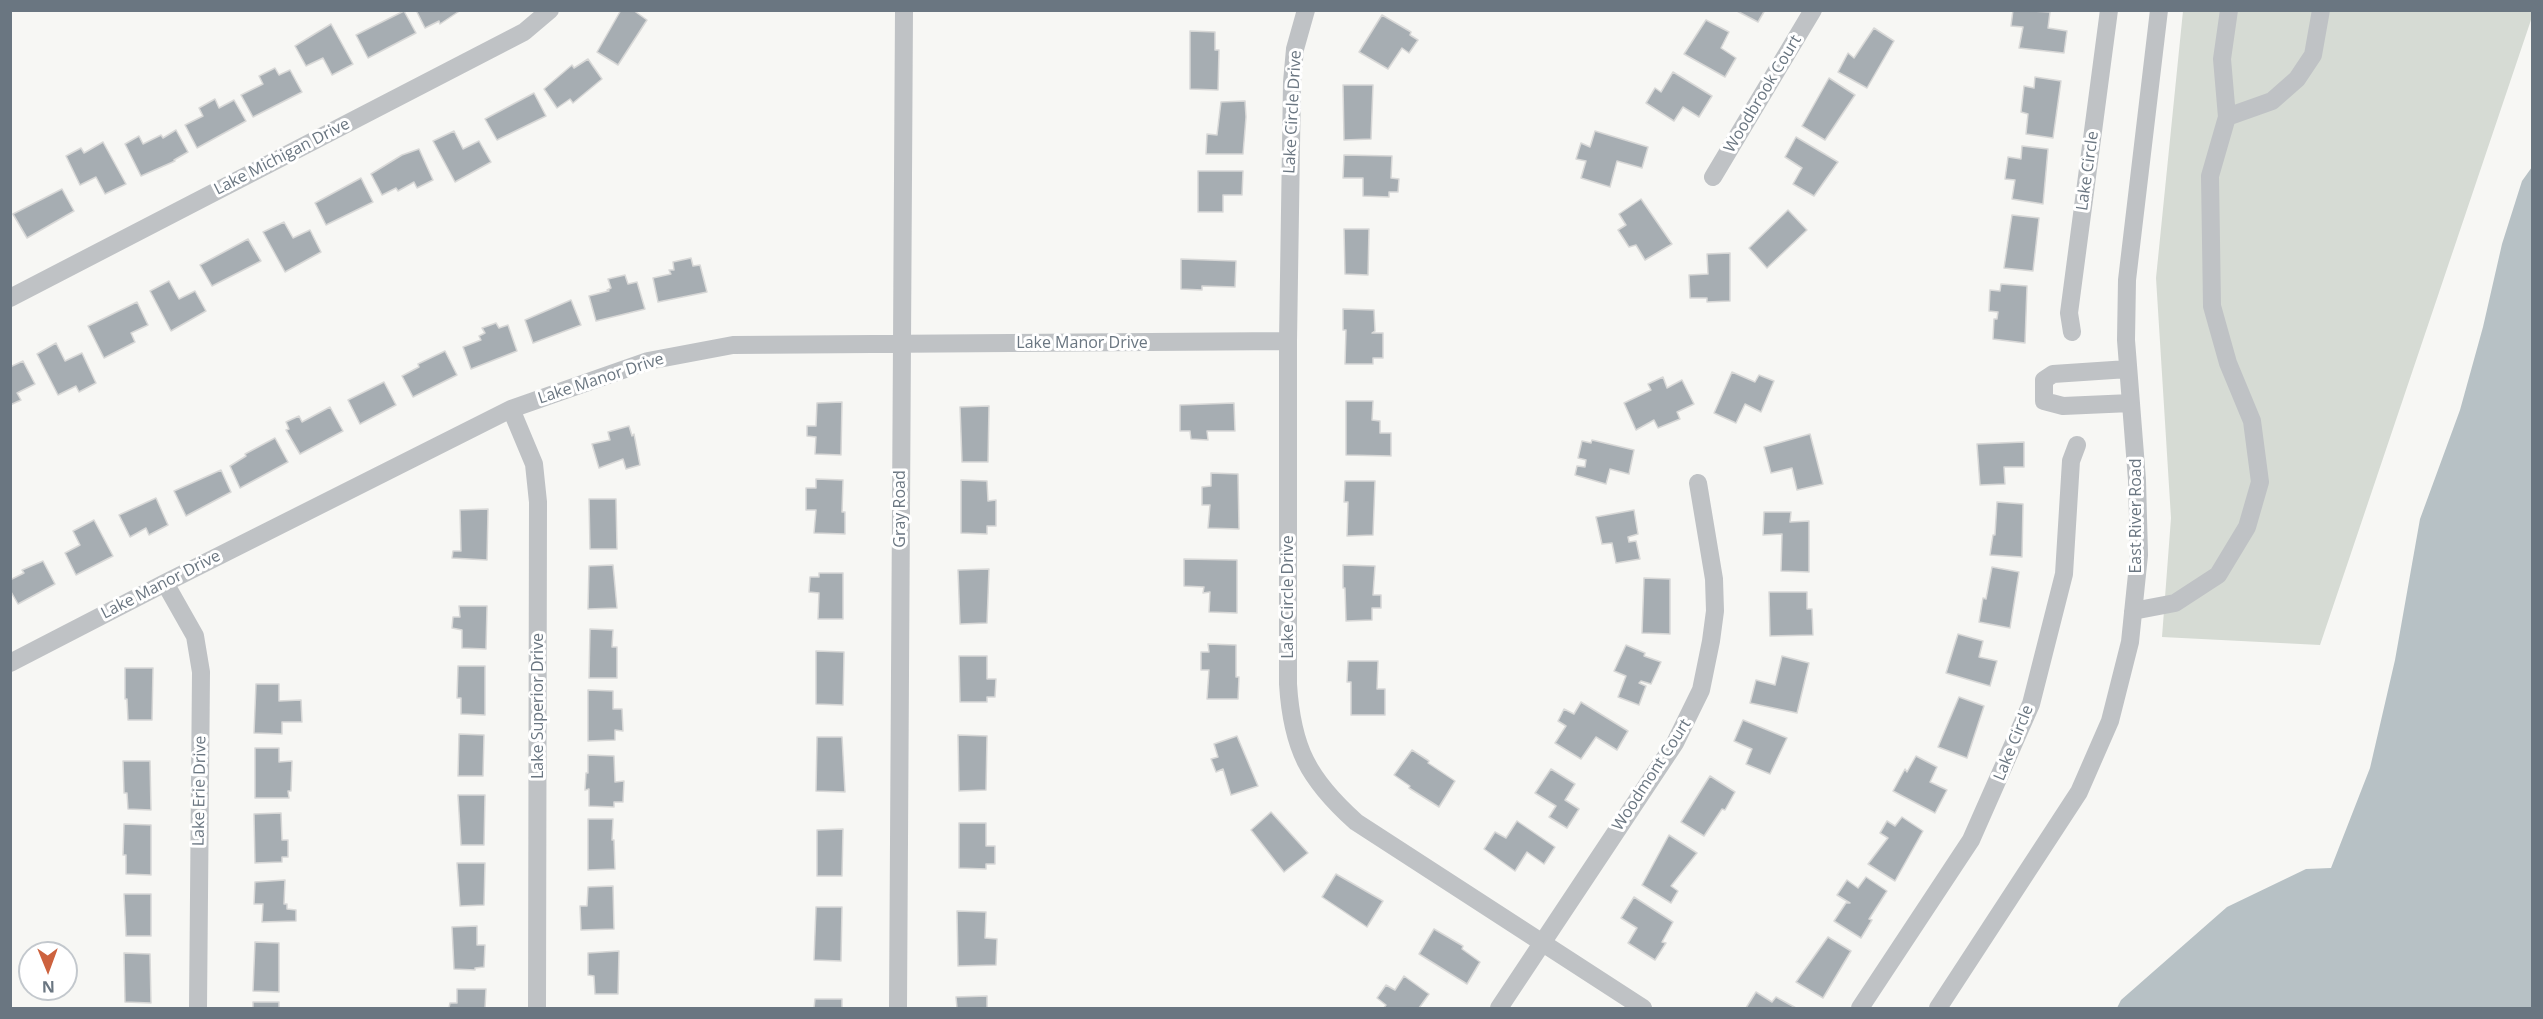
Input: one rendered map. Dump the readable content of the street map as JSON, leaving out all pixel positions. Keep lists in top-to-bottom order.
{
  "streets": {
    "street": [
      "Woodbrook Court",
      "Lake Circle Drive",
      "Lake Michigan Drive",
      "Lake Circle",
      "Lake Manor Drive",
      "Gray Road",
      "East River Road",
      "Lake Superior Drive",
      "Woodmont Court",
      "Lake Erie Drive"
    ]
  },
  "crossings": [
    ["Lake Circle Drive", "Lake Manor Drive"],
    ["Lake Circle Drive", "Woodmont Court"],
    ["Lake Manor Drive", "Gray Road"],
    ["Lake Manor Drive", "Lake Superior Drive"],
    ["Lake Manor Drive", "Lake Erie Drive"]
  ],
  "north": "bottom"
}
